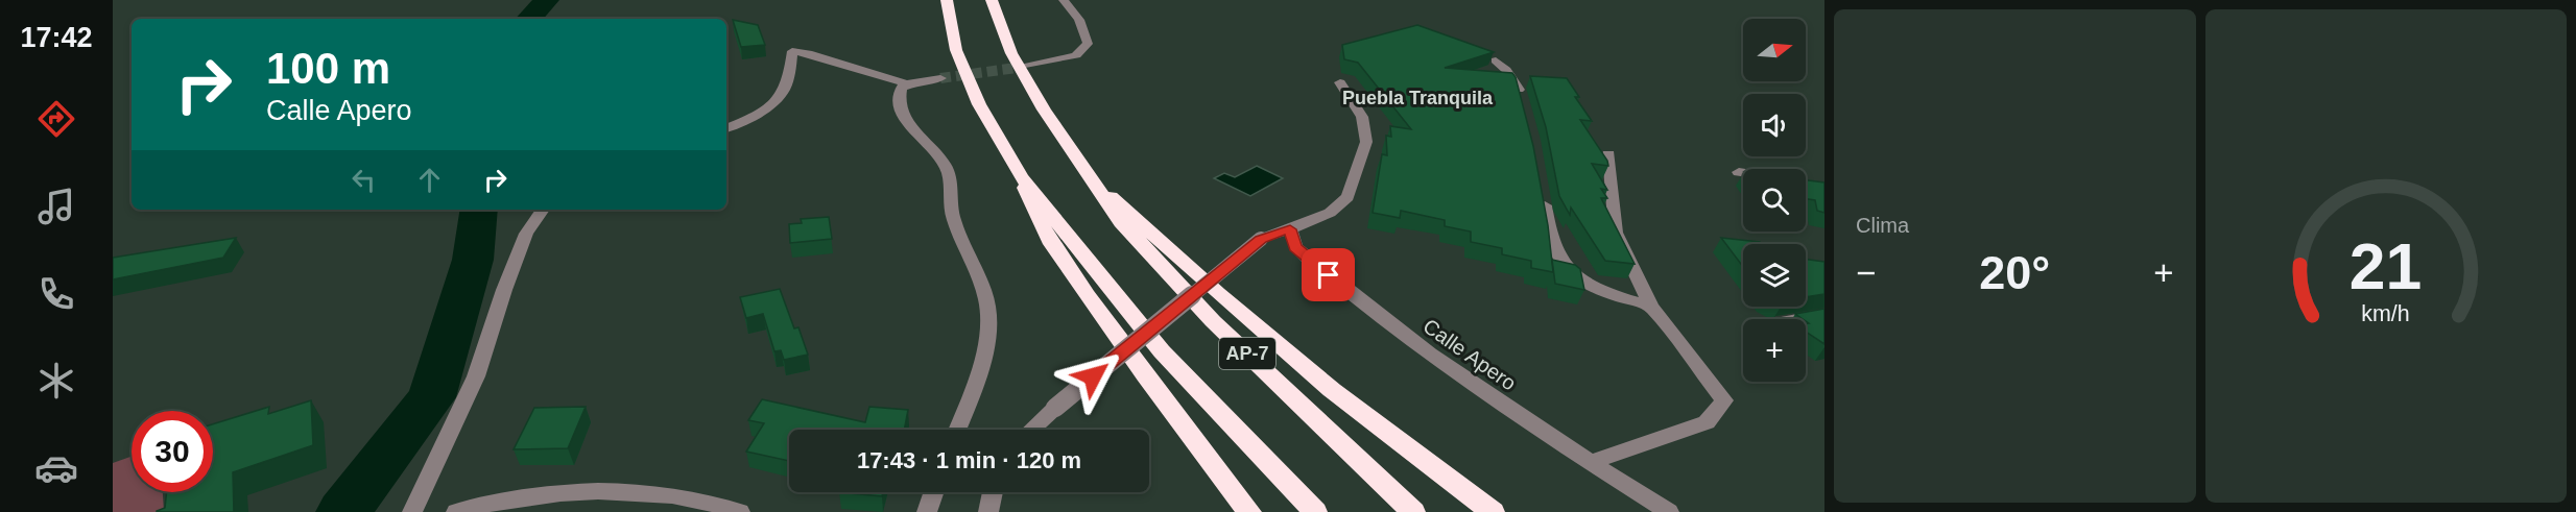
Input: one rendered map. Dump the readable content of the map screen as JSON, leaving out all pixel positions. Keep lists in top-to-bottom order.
{
  "streets": {
    "highway": ["AP-7"],
    "street": ["Calle Apero"]
  },
  "districts": ["Puebla Tranquila"],
  "north": "right",
  "page": {
    "tabs": "17:42",
    "tile": "Clima",
    "map_buttons": "+",
    "turn": ["100 m", "Calle Apero"],
    "heat": ["−", "20°", "+"],
    "limit": "30",
    "trip": "17:43 · 1 min · 120 m",
    "gauge": ["21", "km/h"]
  }
}
